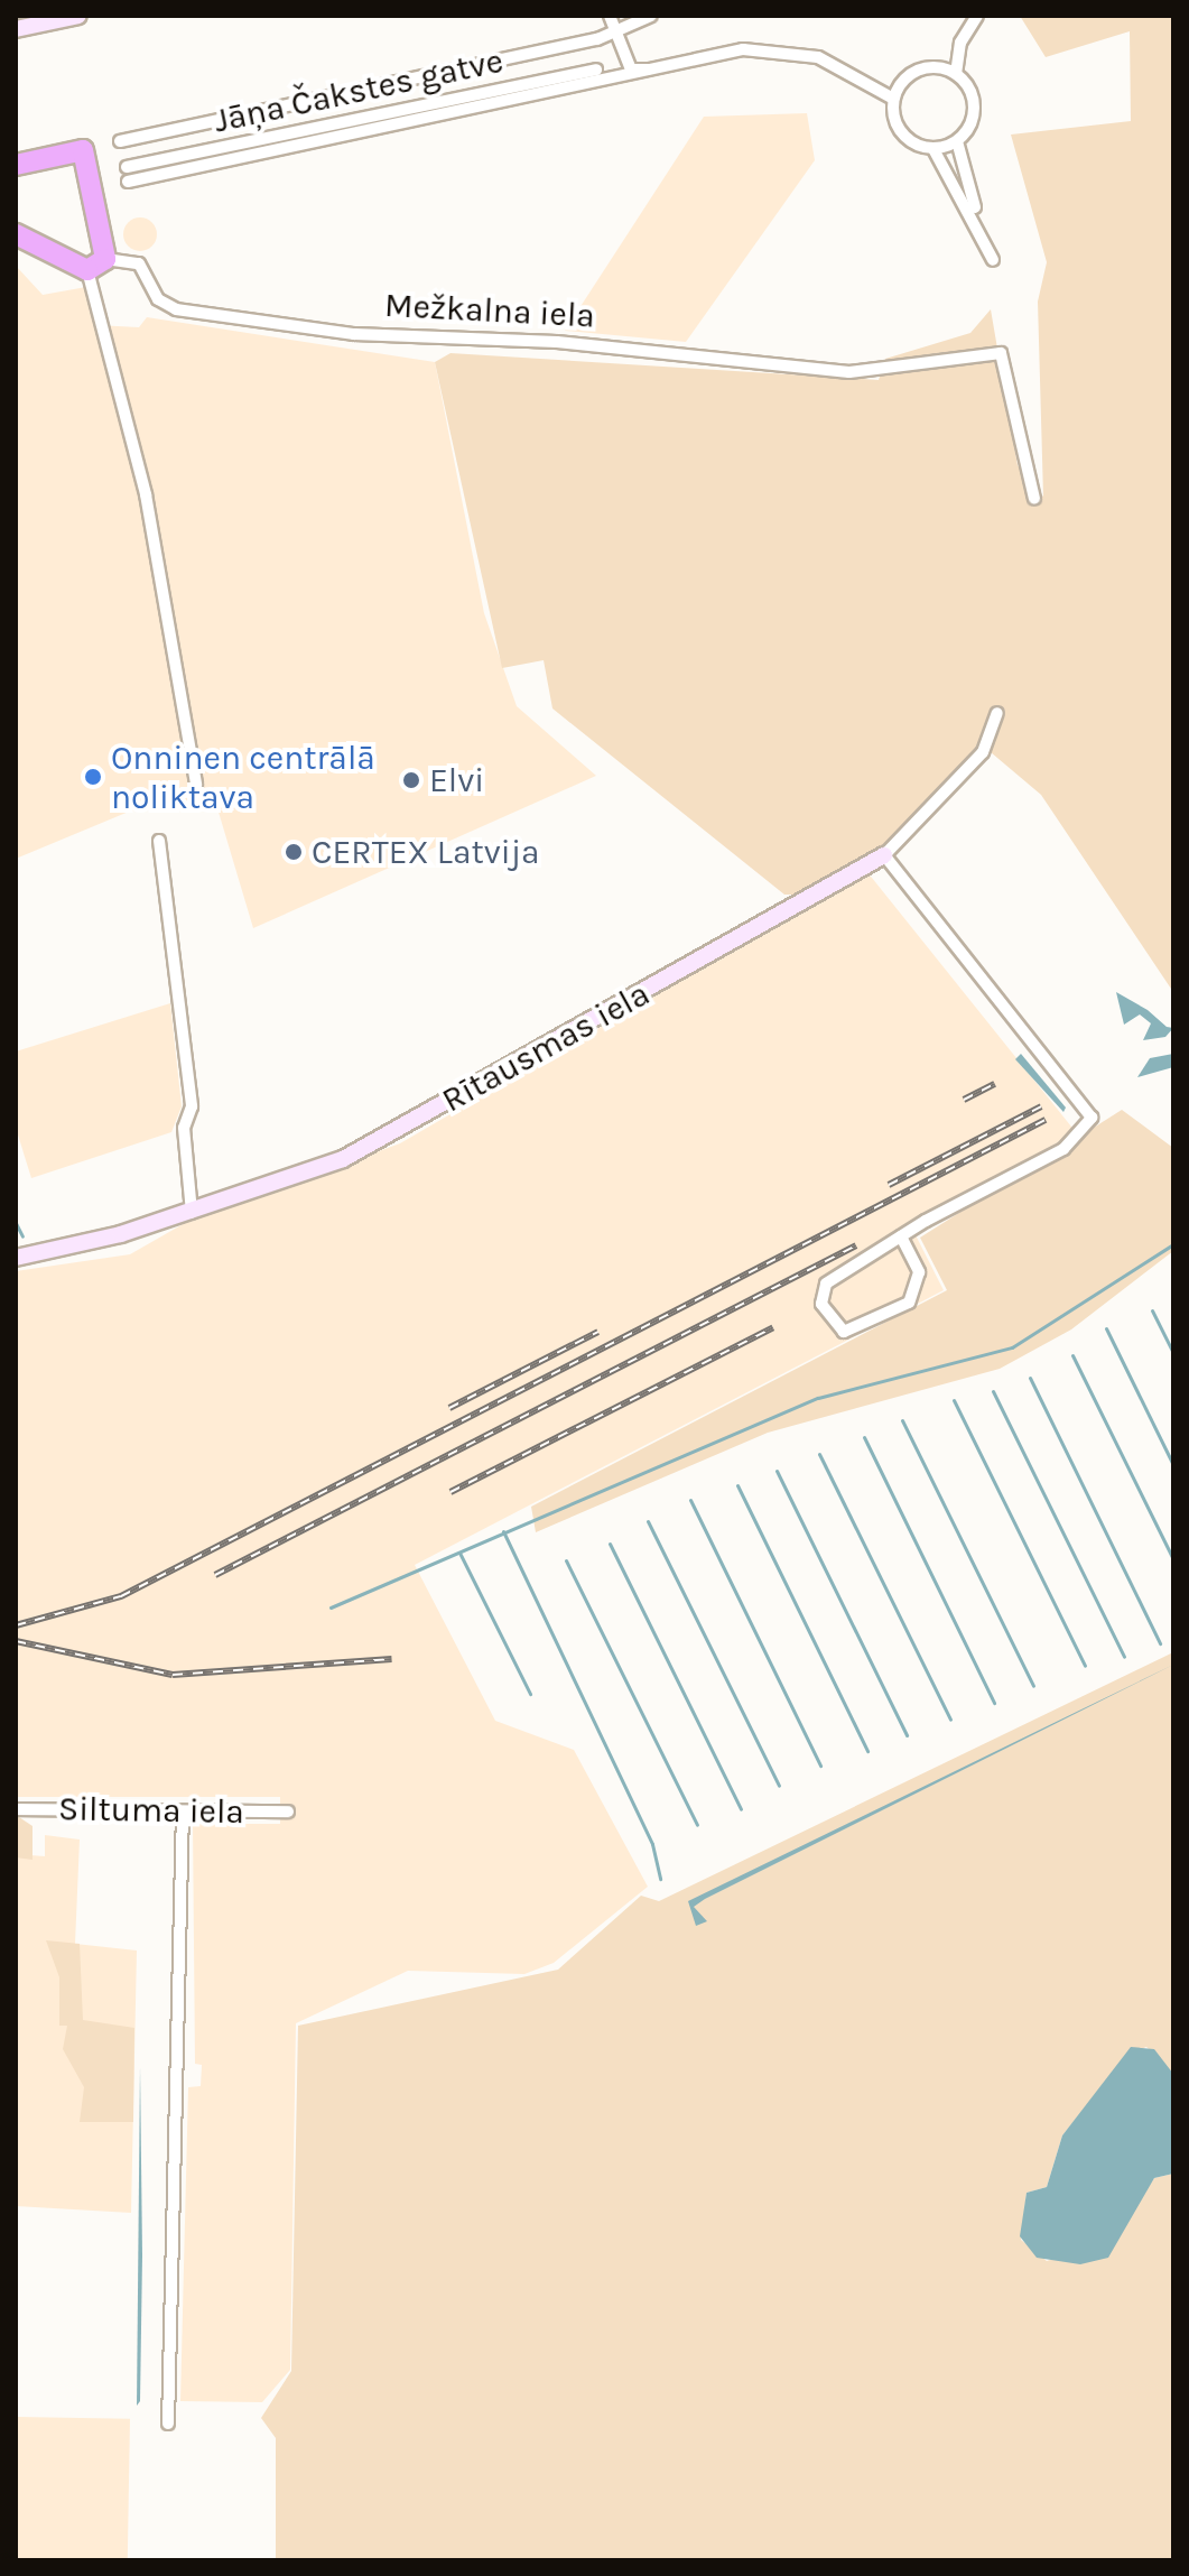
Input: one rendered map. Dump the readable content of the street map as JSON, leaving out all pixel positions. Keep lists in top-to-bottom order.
{
  "streets": {
    "highway": ["Mežkalna iela"],
    "street": ["Jāņa Čakstes gatve", "Rītausmas iela", "Siltuma iela"]
  },
  "places": ["Onninen centrālā noliktava", "Elvi", "CERTEX Latvija"]
}
